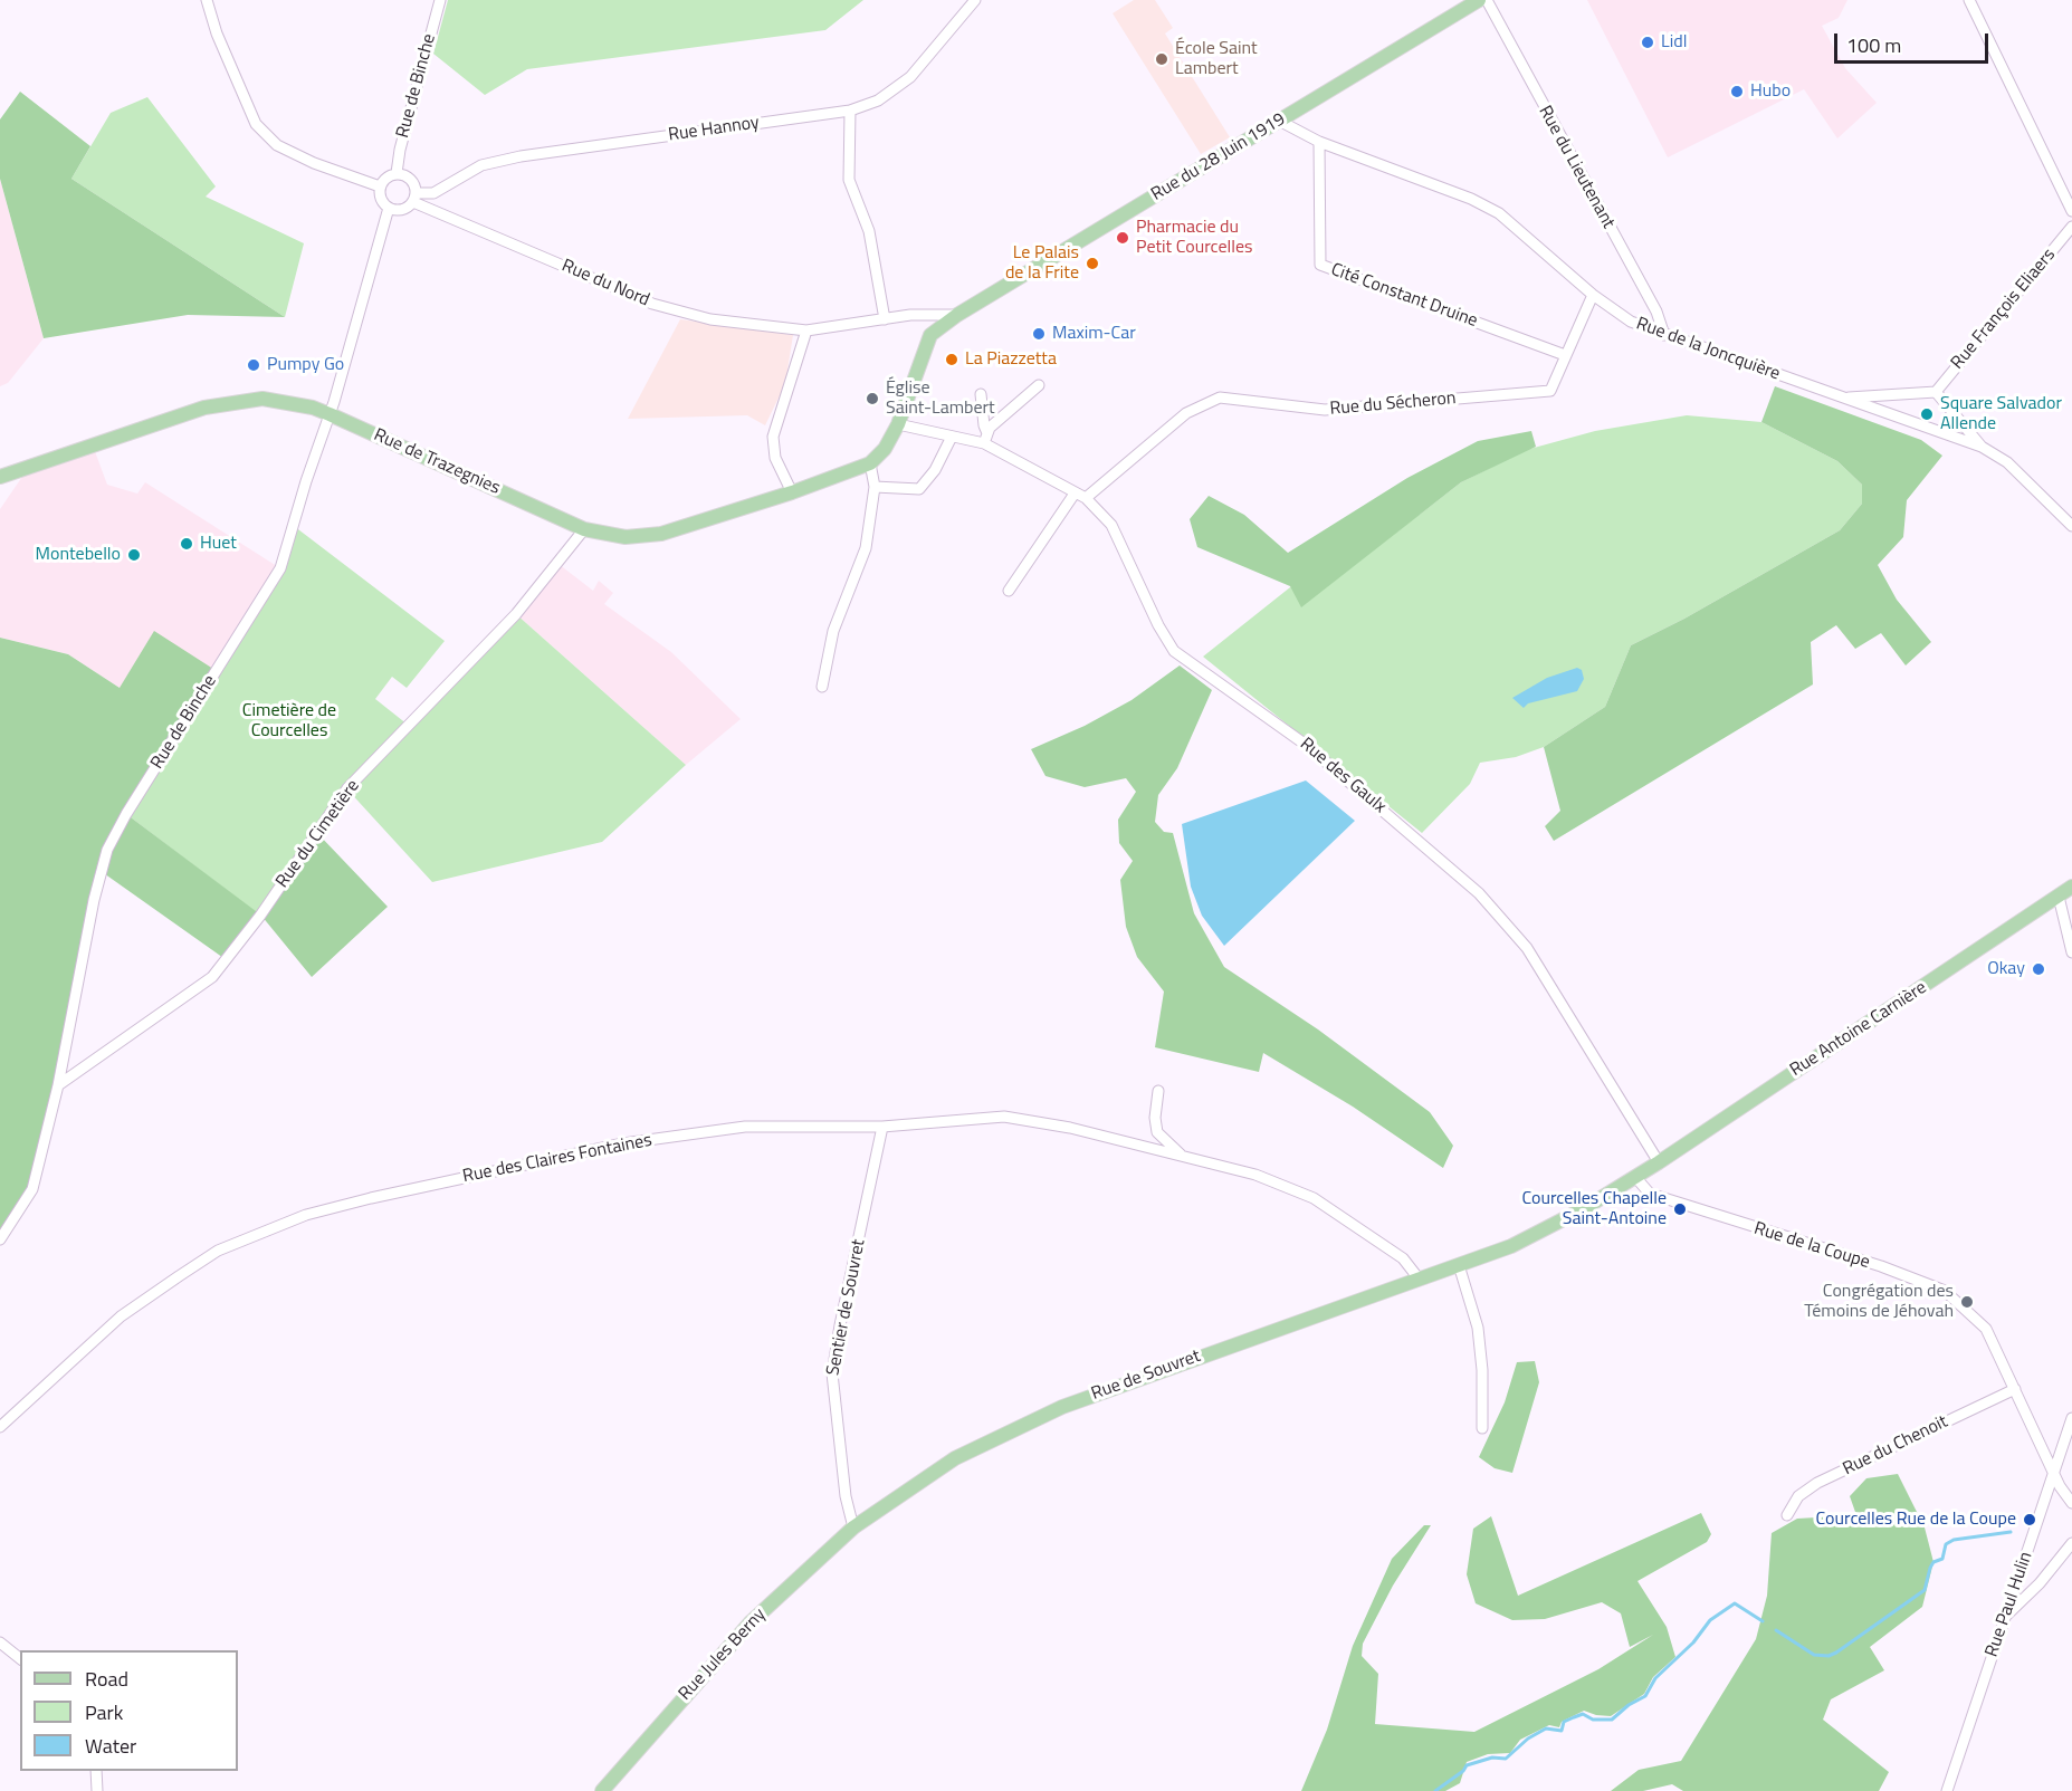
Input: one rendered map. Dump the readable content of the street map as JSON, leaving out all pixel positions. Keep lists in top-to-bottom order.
{
  "streets": {
    "main road": [
      "Rue du 28 Juin 1919",
      "Rue de Trazegnies",
      "Rue Antoine Carnière",
      "Rue de Souvret",
      "Rue Jules Berny"
    ],
    "street": [
      "Rue de Binche",
      "Rue Hannoy",
      "Rue du Lieutenant",
      "Rue du Nord",
      "Cité Constant Druine",
      "Rue François Eliaers",
      "Rue de la Joncquière",
      "Rue du Sécheron",
      "Rue des Gaulx",
      "Rue du Cimetière",
      "Rue des Claires Fontaines",
      "Rue de la Coupe",
      "Sentier de Souvret",
      "Rue du Chenoit",
      "Rue Paul Hulin"
    ]
  },
  "crossings": [
    ["Rue de Binche", "Rue Hannoy"],
    ["Rue de Binche", "Rue du Nord"],
    ["Rue de Binche", "Rue de Trazegnies"],
    ["Rue de Binche", "Rue du Cimetière"],
    ["Rue Hannoy", "Rue du Nord"],
    ["Rue du 28 Juin 1919", "Rue du Nord"],
    ["Rue du 28 Juin 1919", "Rue de la Joncquière"],
    ["Rue du 28 Juin 1919", "Rue de Trazegnies"],
    ["Rue du 28 Juin 1919", "Rue des Gaulx"],
    ["Rue du Lieutenant", "Rue de la Joncquière"],
    ["Cité Constant Druine", "Rue de la Joncquière"],
    ["Cité Constant Druine", "Rue du Sécheron"],
    ["Rue de la Joncquière", "Rue du Sécheron"],
    ["Rue du Sécheron", "Rue des Gaulx"],
    ["Rue de Trazegnies", "Rue du Cimetière"],
    ["Rue des Gaulx", "Rue Antoine Carnière"],
    ["Rue des Gaulx", "Rue de Souvret"],
    ["Rue Antoine Carnière", "Rue de Souvret"],
    ["Rue des Claires Fontaines", "Sentier de Souvret"],
    ["Rue des Claires Fontaines", "Rue de Souvret"],
    ["Rue de la Coupe", "Rue de Souvret"],
    ["Rue de la Coupe", "Rue du Chenoit"],
    ["Rue de la Coupe", "Rue Paul Hulin"],
    ["Sentier de Souvret", "Rue de Souvret"],
    ["Sentier de Souvret", "Rue Jules Berny"],
    ["Rue de Souvret", "Rue Jules Berny"]
  ],
  "parks": ["Cimetière de Courcelles"],
  "places": [
    "Lidl",
    "École Saint Lambert",
    "Hubo",
    "Pharmacie du Petit Courcelles",
    "Le Palais de la Frite",
    "Maxim-Car",
    "La Piazzetta",
    "Pumpy Go",
    "Église Saint-Lambert",
    "Square Salvador Allende",
    "Huet",
    "Montebello",
    "Okay",
    "Courcelles Chapelle Saint-Antoine",
    "Congrégation des Témoins de Jéhovah",
    "Courcelles Rue de la Coupe"
  ],
  "legend": ["Road", "Park", "Water"],
  "scale_bar": "100 m"
}
